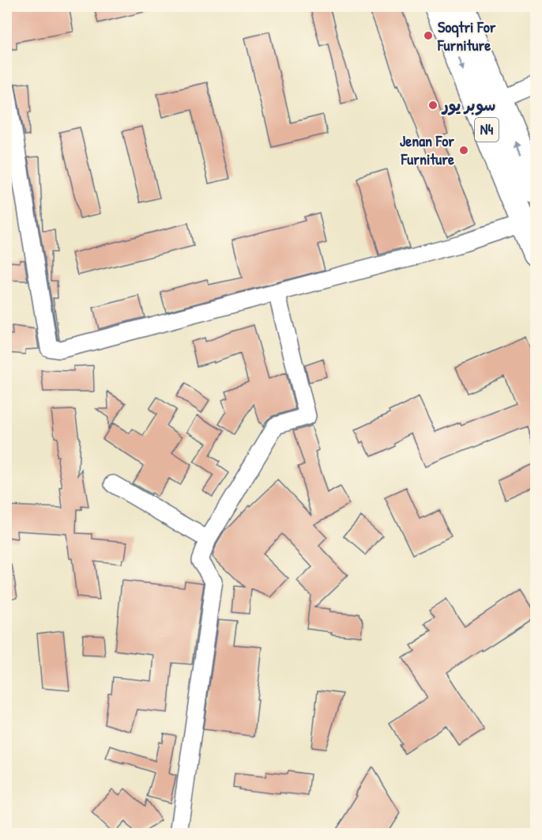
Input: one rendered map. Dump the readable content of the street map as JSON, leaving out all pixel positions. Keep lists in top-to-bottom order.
{
  "streets": {
    "highway": ["N4"]
  },
  "places": ["Soqtri For Furniture", "سوبر يور", "Jenan For Furniture"]
}
